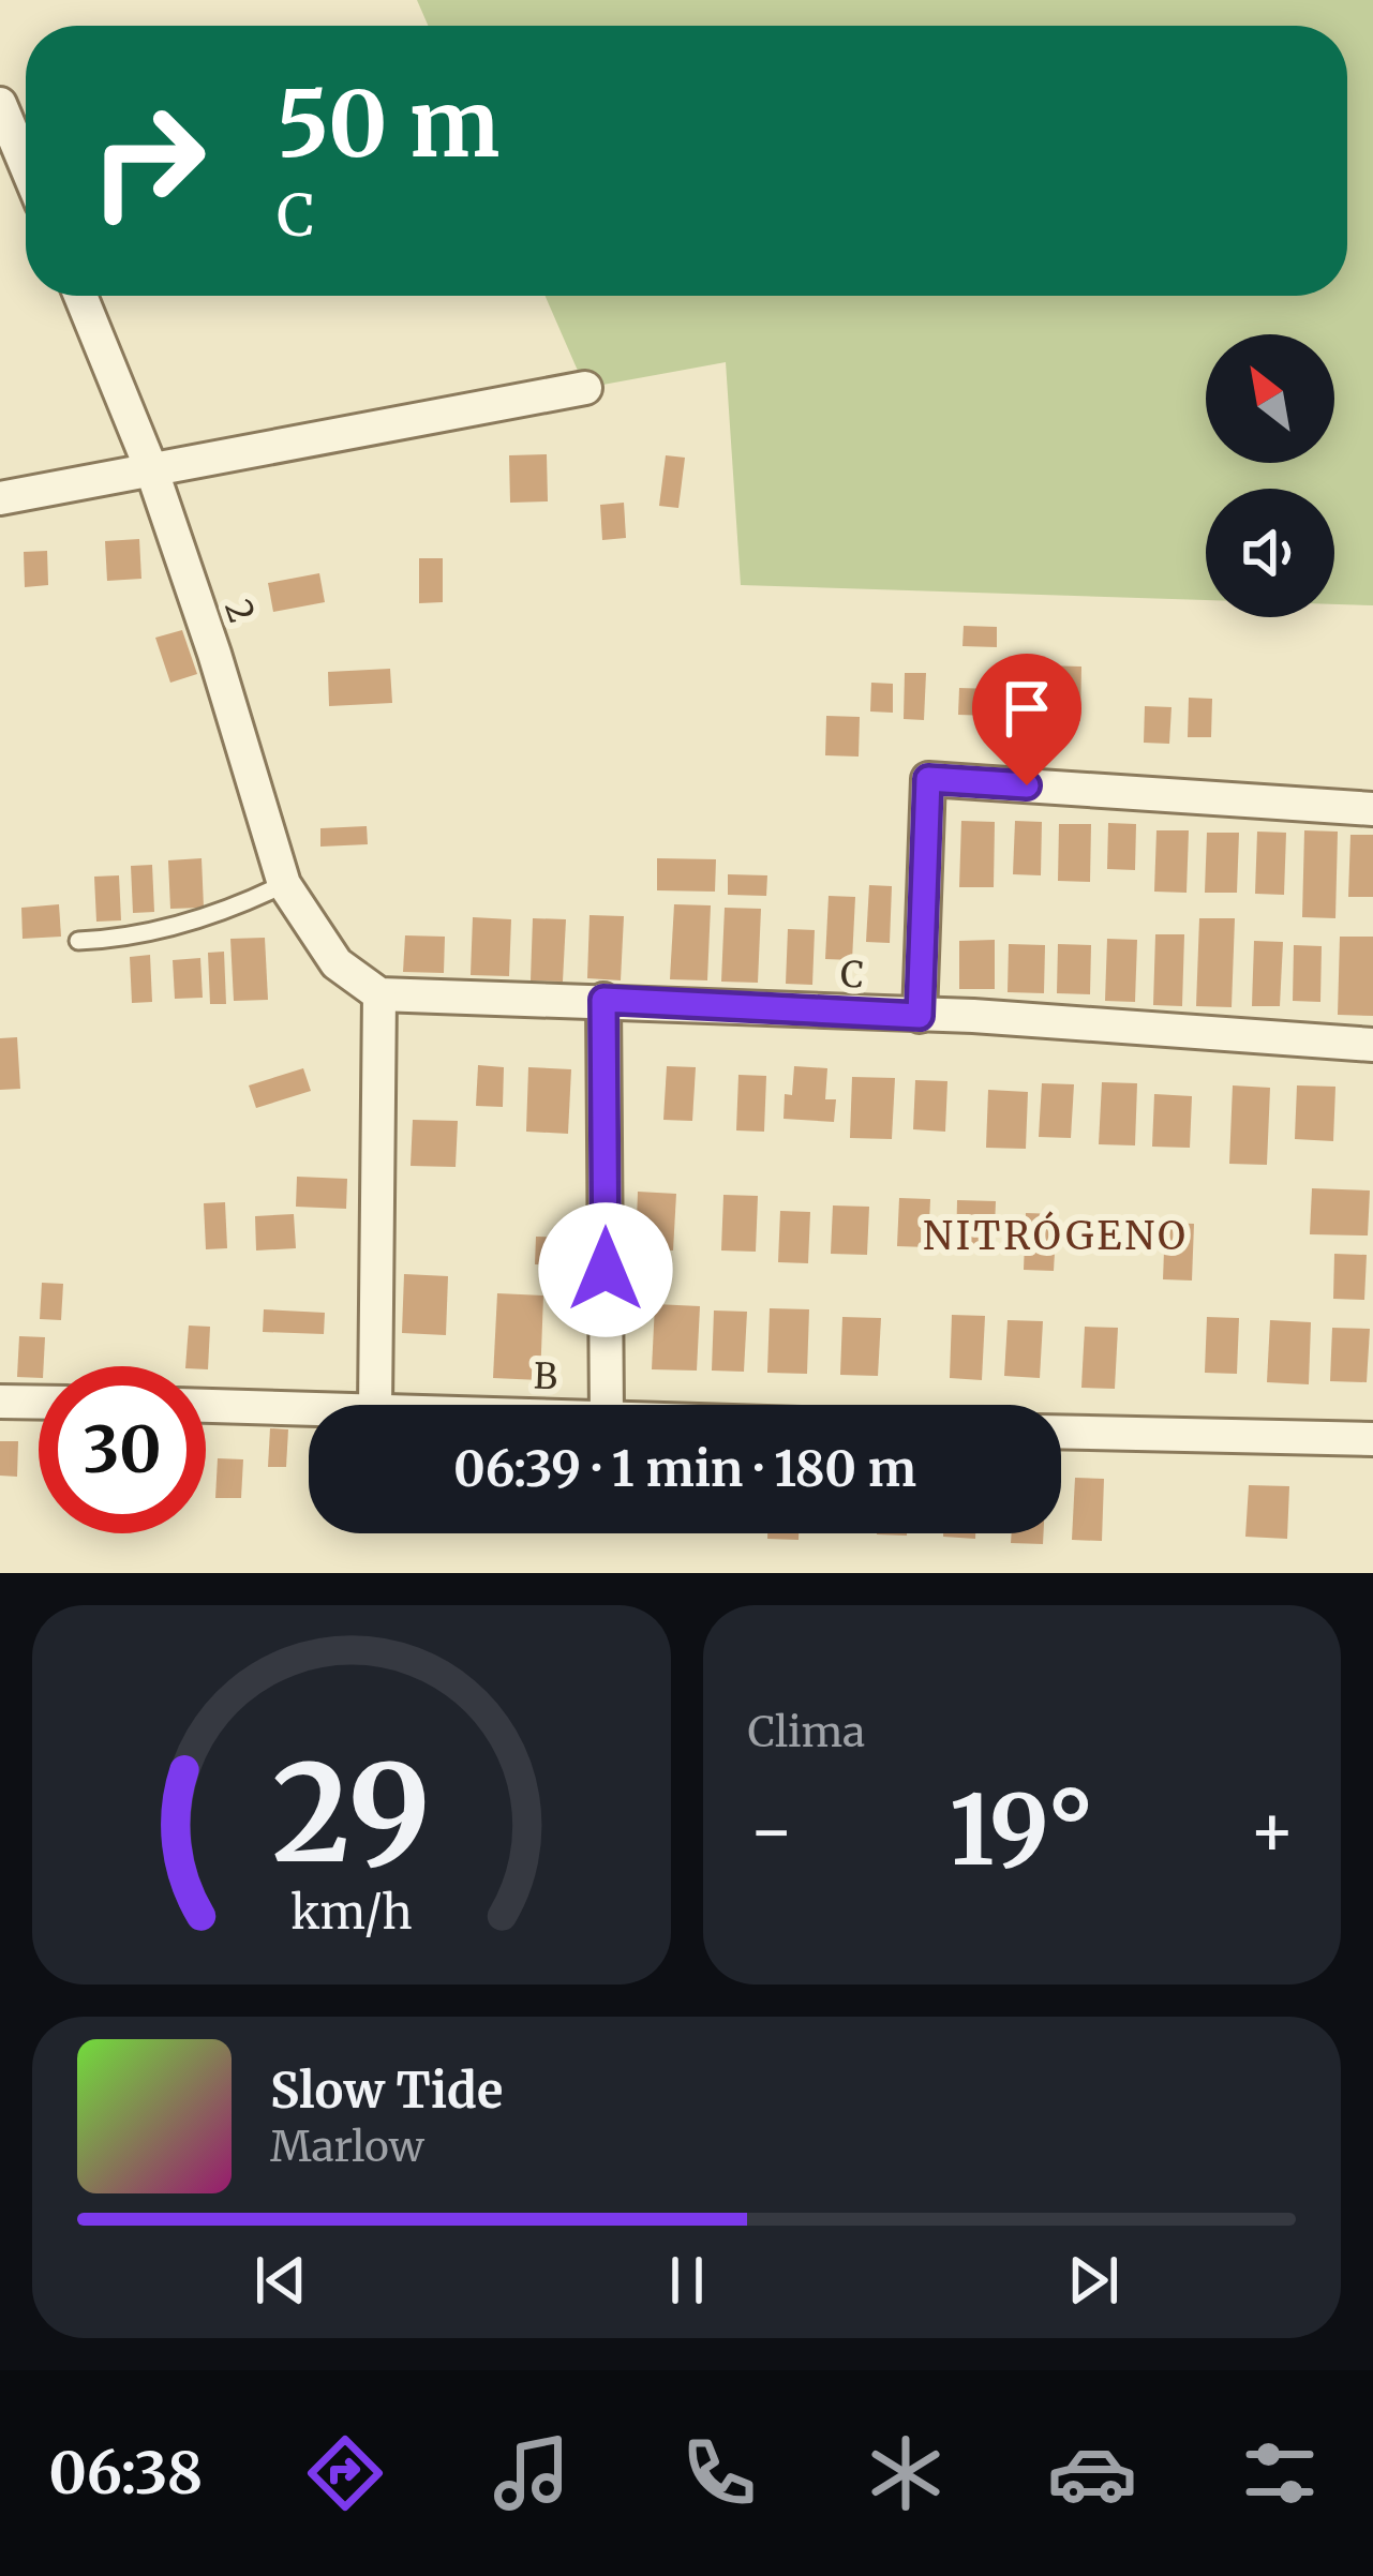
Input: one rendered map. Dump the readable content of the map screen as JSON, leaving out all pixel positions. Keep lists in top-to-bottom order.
{
  "streets": {
    "street": ["2", "C", "B"]
  },
  "crossings": [
    ["2", "C"]
  ],
  "districts": ["NITRÓGENO"],
  "north": "top left",
  "page": {
    "turn": ["50 m", "C"],
    "limit": "30",
    "trip": "06:39 · 1 min · 180 m",
    "tile": "Clima",
    "heat": ["−", "19°", "+"],
    "song": ["Slow Tide", "Marlow"],
    "tabs": "06:38",
    "gauge": ["29", "km/h"]
  }
}
